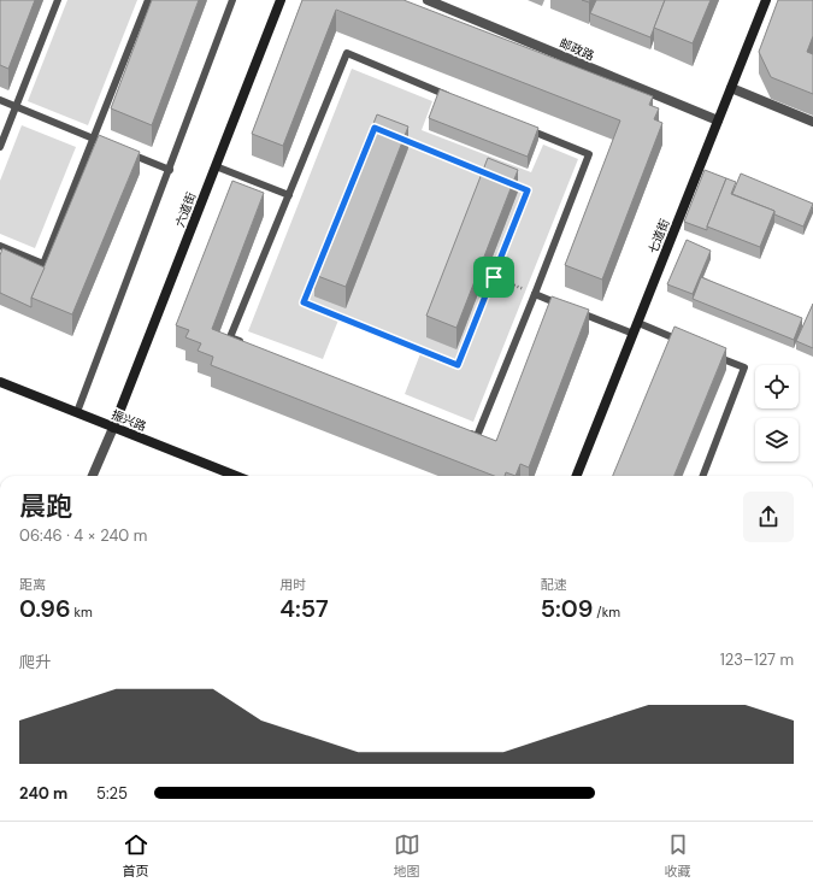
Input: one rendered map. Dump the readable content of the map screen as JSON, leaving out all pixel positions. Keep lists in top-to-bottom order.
{
  "streets": {
    "street": [
      "邮政路",
      "六道街",
      "七道街",
      "振兴路"
    ]
  },
  "crossings": [
    ["邮政路", "七道街"],
    ["六道街", "振兴路"]
  ],
  "page": {
    "heading": ["晨跑", "06:46 · 4 × 240 m"],
    "stats": [
      ["距离", "0.96 km"],
      ["用时", "4:57"],
      ["配速", "5:09 /km"]
    ],
    "chart": ["爬升", "123–127 m"],
    "list": [
      {
        "name": "240 m",
        "note": "5:25"
      }
    ],
    "tabs": ["首页", "地图", "收藏"]
  }
}
